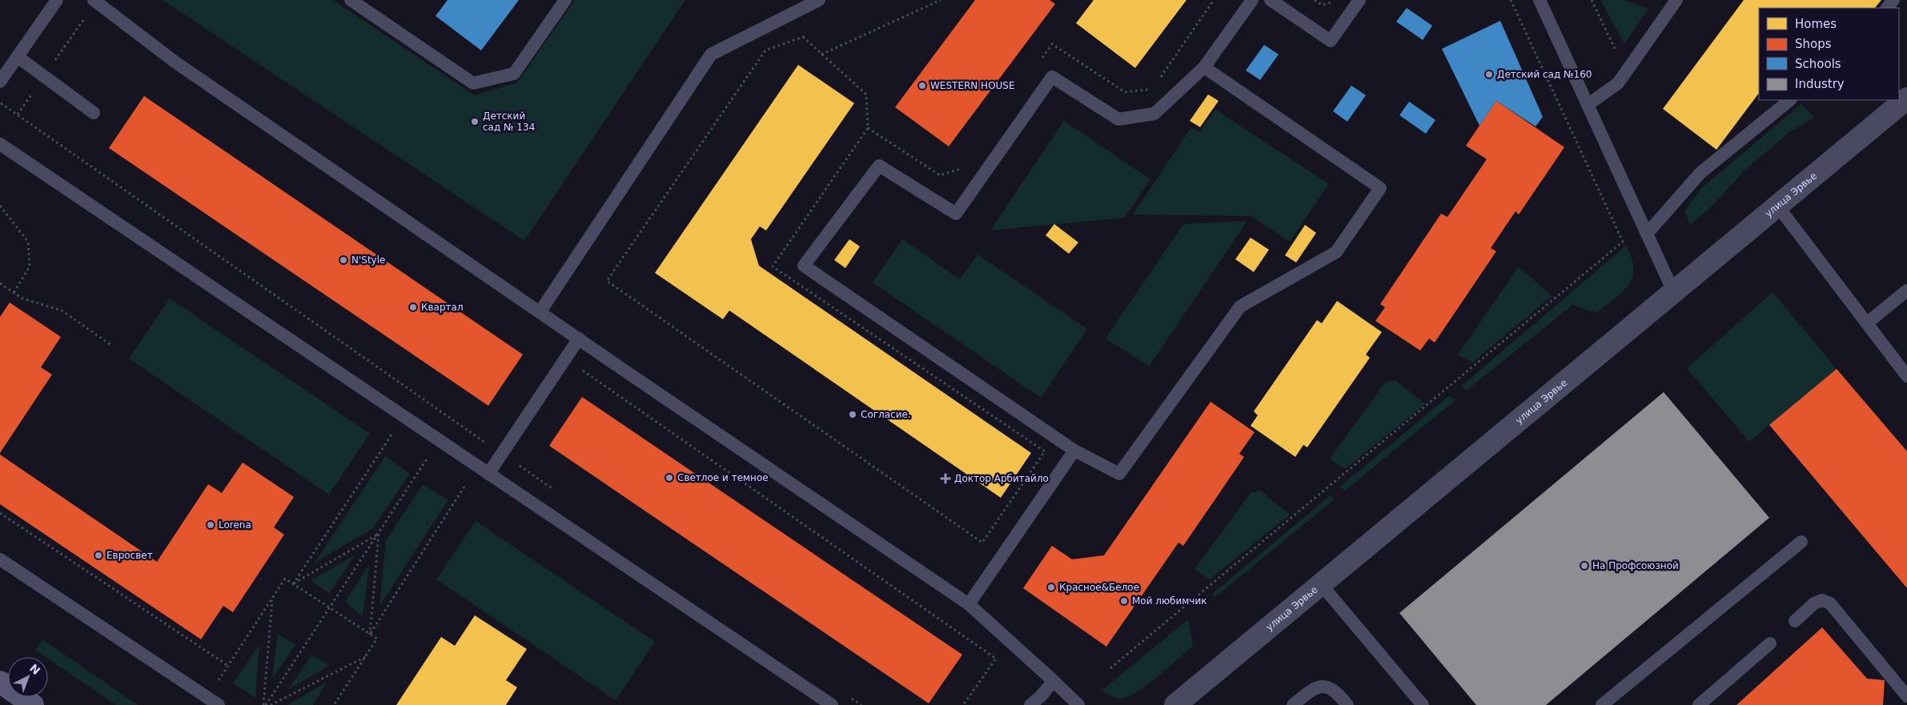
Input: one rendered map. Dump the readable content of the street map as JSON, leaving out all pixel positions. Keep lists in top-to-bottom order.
{
  "streets": {
    "street": ["улица Эрвье"]
  },
  "places": {
    "other": [
      "Детский сад №160",
      "WESTERN HOUSE",
      "Детский сад № 134",
      "N'Style",
      "Квартал",
      "Согласие.",
      "Светлое и темное",
      "Lorena",
      "Евросвет",
      "На Профсоюзной",
      "Красное&Белое",
      "Мой любимчик"
    ],
    "health": ["Доктор Арбитайло"]
  },
  "legend": [
    "Homes",
    "Shops",
    "Schools",
    "Industry"
  ],
  "north": "top right"
}
